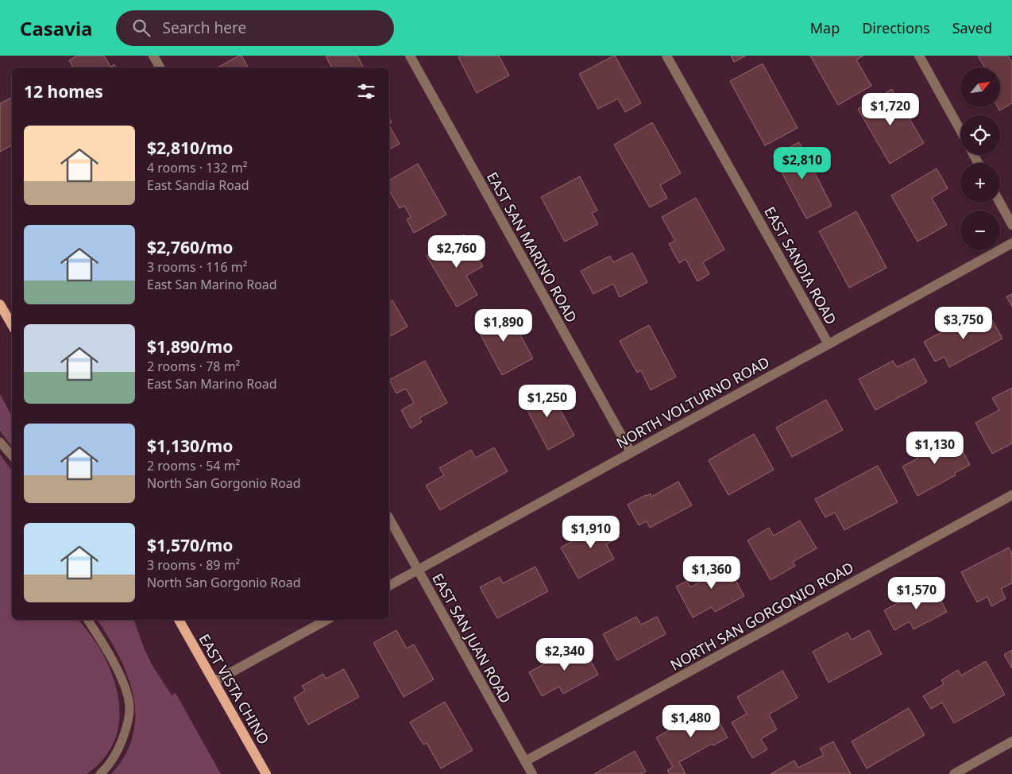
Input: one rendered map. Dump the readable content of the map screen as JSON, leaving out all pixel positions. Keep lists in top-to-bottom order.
{
  "streets": {
    "main road": ["EAST VISTA CHINO"],
    "street": [
      "EAST SAN MARINO ROAD",
      "EAST SANDIA ROAD",
      "NORTH VOLTURNO ROAD",
      "NORTH SAN GORGONIO ROAD",
      "EAST SAN JUAN ROAD"
    ]
  },
  "crossings": [
    ["EAST SAN MARINO ROAD", "NORTH VOLTURNO ROAD"],
    ["EAST SANDIA ROAD", "NORTH VOLTURNO ROAD"],
    ["NORTH VOLTURNO ROAD", "EAST SAN JUAN ROAD"],
    ["NORTH SAN GORGONIO ROAD", "EAST SAN JUAN ROAD"]
  ],
  "north": "top right",
  "page": {
    "header": "Casavia",
    "search": "Search here",
    "nav": ["Map", "Directions", "Saved"],
    "map_buttons": ["+", "−"],
    "heading": "12 homes",
    "price": [
      "$1,720",
      "$2,810",
      "$2,760",
      "$3,750",
      "$1,890",
      "$1,250",
      "$1,130",
      "$1,910",
      "$1,360",
      "$1,570",
      "$2,340",
      "$1,480"
    ],
    "list": [
      {
        "name": "$2,810/mo",
        "note": "4 rooms · 132 m² · East Sandia Road"
      },
      {
        "name": "$2,760/mo",
        "note": "3 rooms · 116 m² · East San Marino Road"
      },
      {
        "name": "$1,890/mo",
        "note": "2 rooms · 78 m² · East San Marino Road"
      },
      {
        "name": "$1,130/mo",
        "note": "2 rooms · 54 m² · North San Gorgonio Road"
      },
      {
        "name": "$1,570/mo",
        "note": "3 rooms · 89 m² · North San Gorgonio Road"
      }
    ]
  }
}
